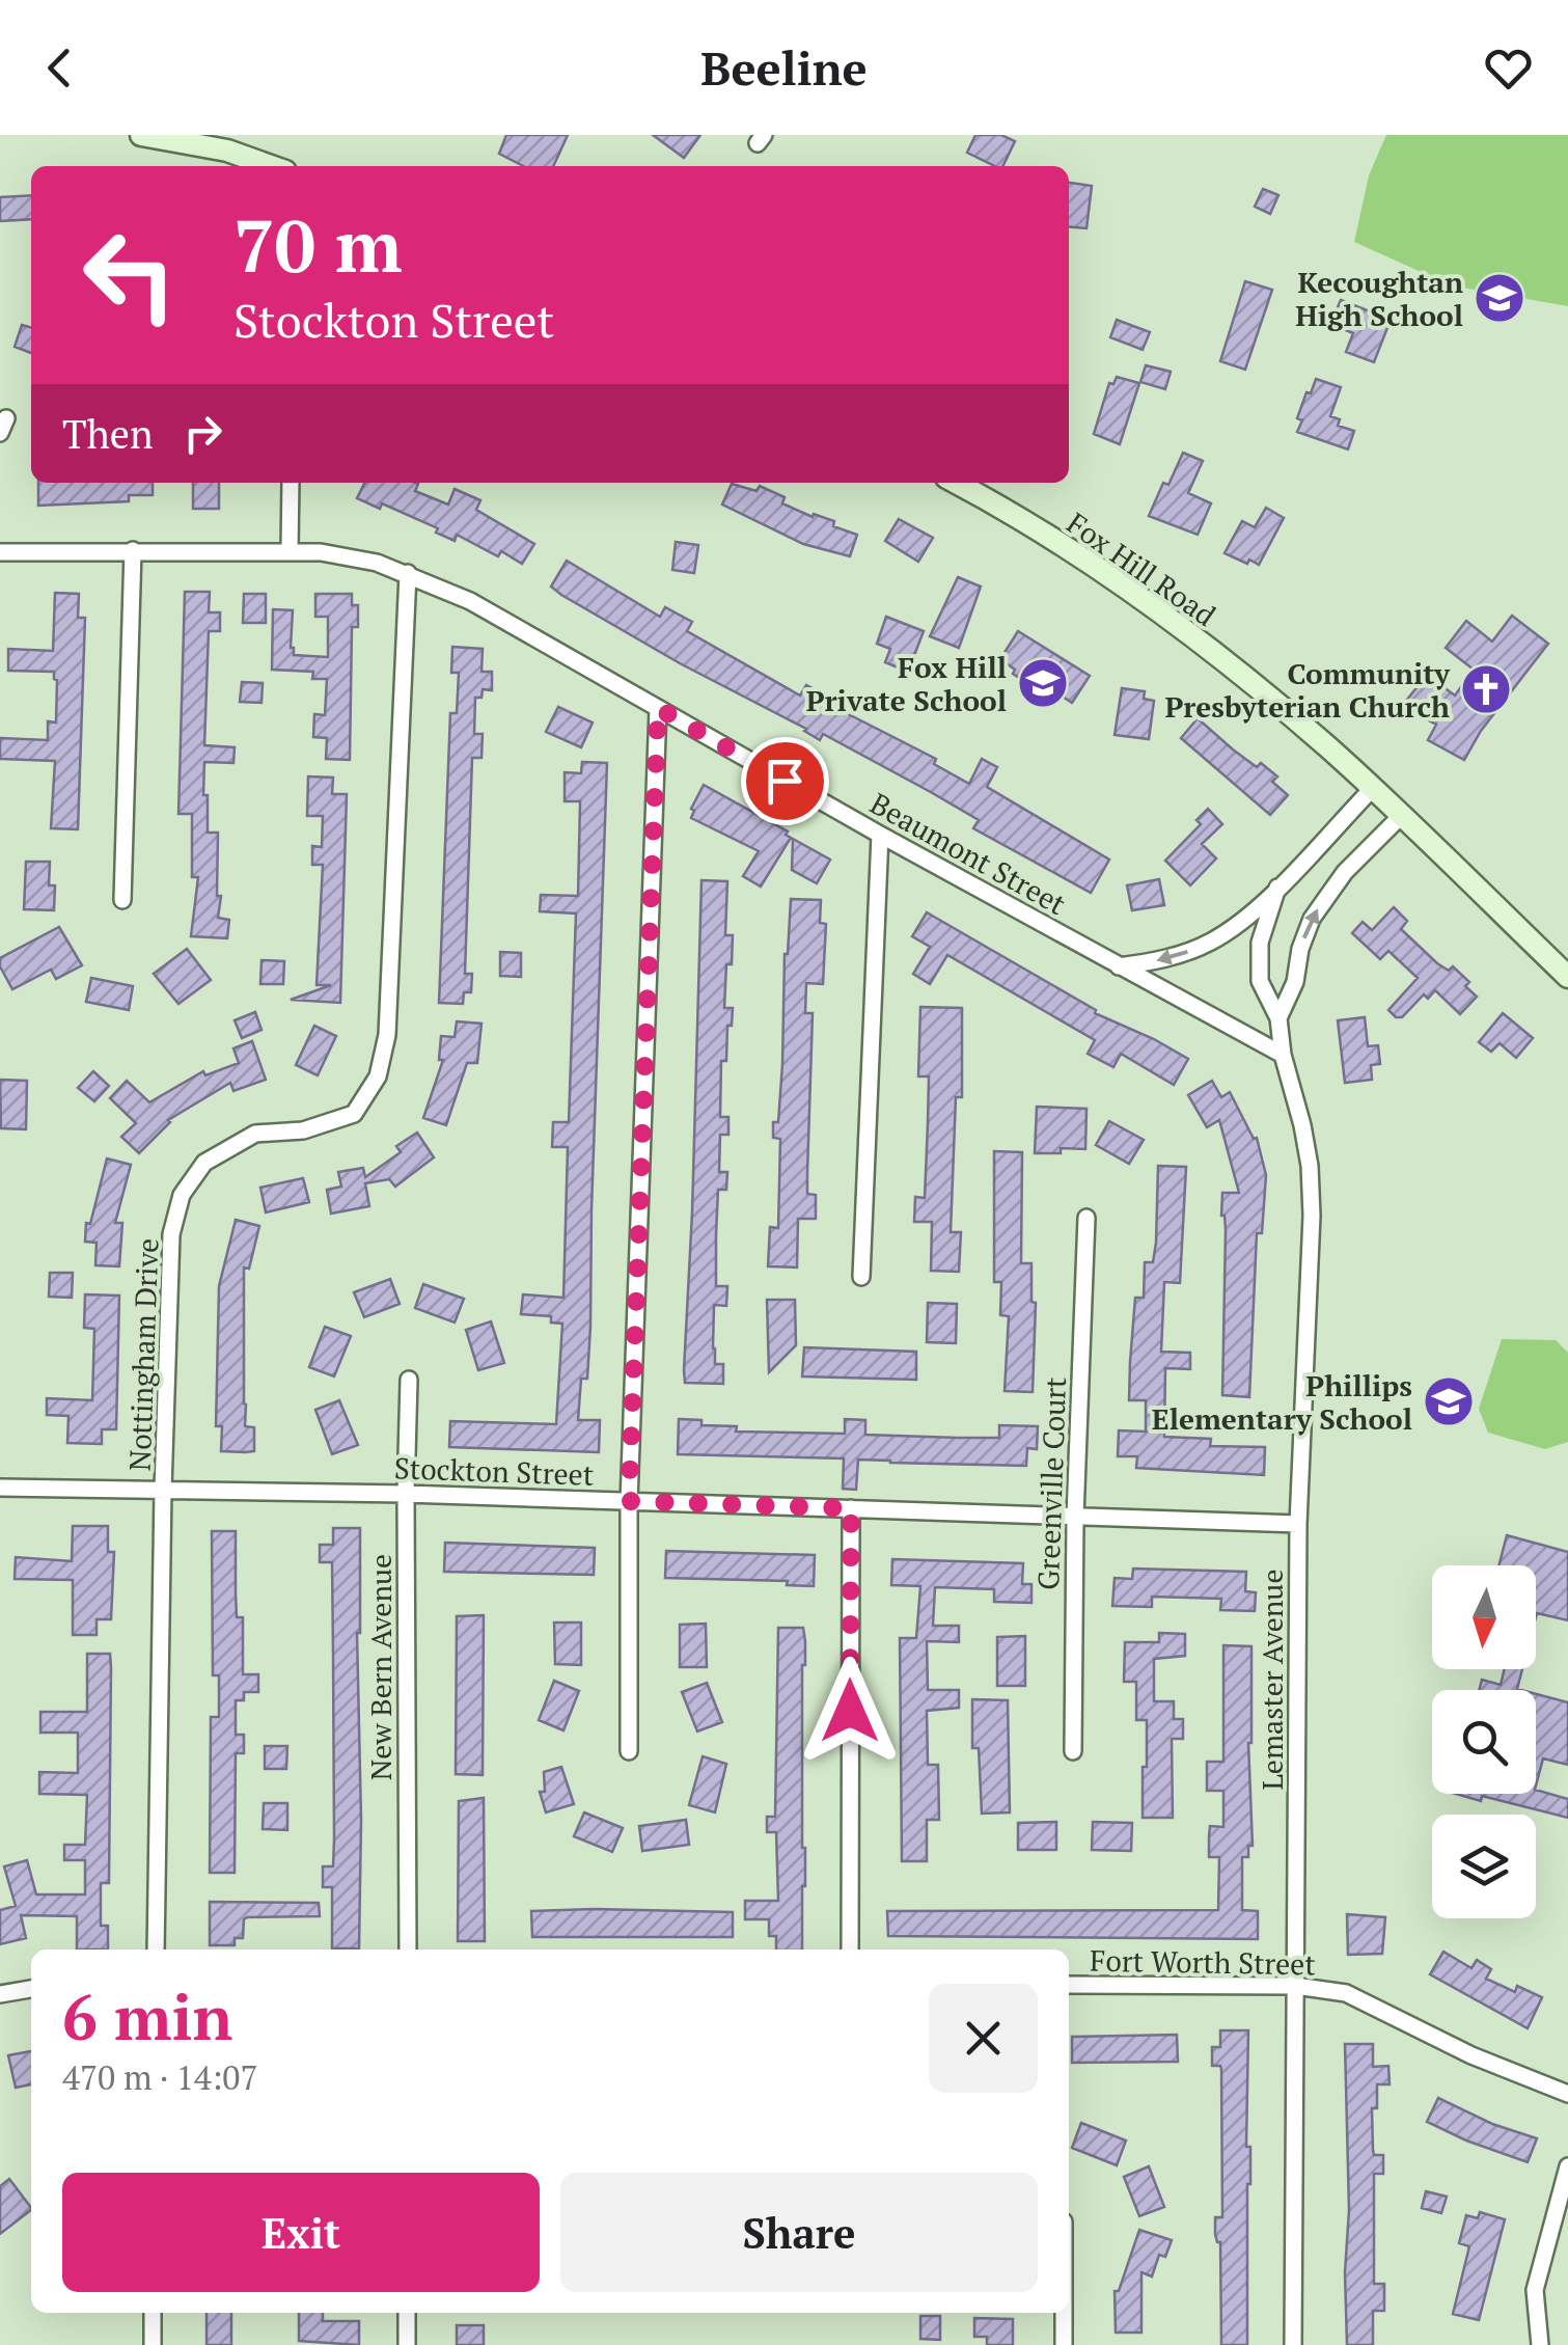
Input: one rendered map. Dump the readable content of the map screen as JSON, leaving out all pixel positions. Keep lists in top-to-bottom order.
{
  "streets": {
    "main road": ["Fox Hill Road"],
    "street": [
      "Beaumont Street",
      "Nottingham Drive",
      "Stockton Street",
      "Greenville Court",
      "New Bern Avenue",
      "Lemaster Avenue",
      "Fort Worth Street"
    ]
  },
  "crossings": [
    ["Fox Hill Road", "Lemaster Avenue"],
    ["Beaumont Street", "Nottingham Drive"],
    ["Beaumont Street", "Lemaster Avenue"],
    ["Nottingham Drive", "Stockton Street"],
    ["Stockton Street", "Greenville Court"],
    ["Stockton Street", "New Bern Avenue"],
    ["Stockton Street", "Lemaster Avenue"],
    ["Lemaster Avenue", "Fort Worth Street"]
  ],
  "places": {
    "school or university": ["Kecoughtan High School", "Fox Hill Private School", "Phillips Elementary School"],
    "church": ["Community Presbyterian Church"]
  },
  "north": "bottom",
  "page": {
    "header": "Beeline",
    "turn": ["70 m", "Stockton Street"],
    "then": "Then",
    "heading": ["6 min", "470 m · 14:07"],
    "buttons": ["Exit", "Share"]
  }
}
